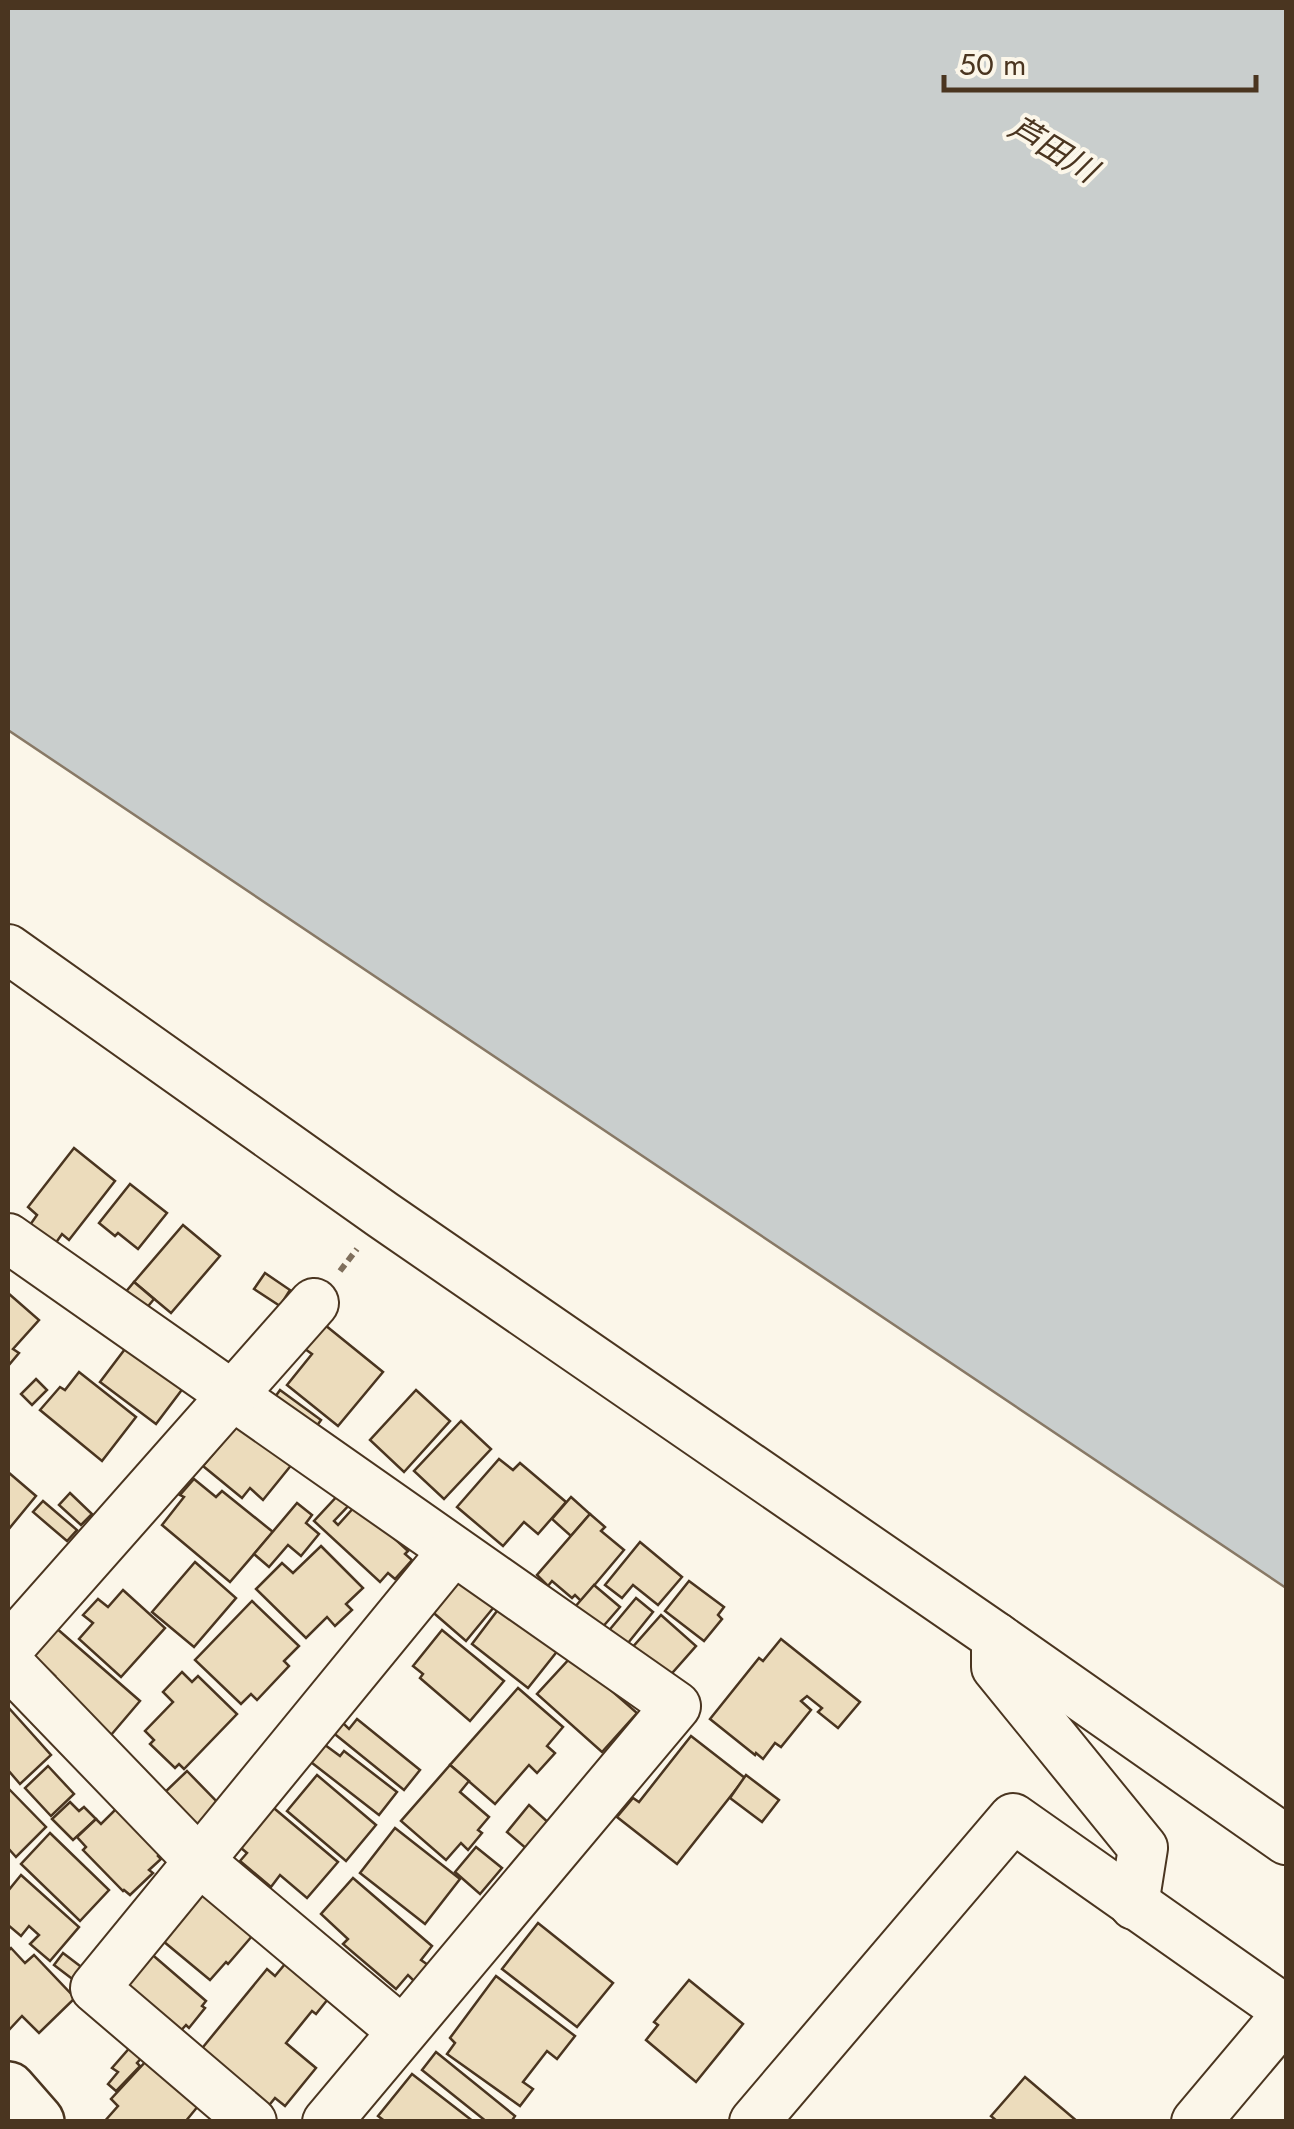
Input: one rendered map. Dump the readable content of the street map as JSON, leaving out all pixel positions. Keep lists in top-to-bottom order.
{
  "water": ["芦田川"],
  "scale_bar": "50 m"
}
